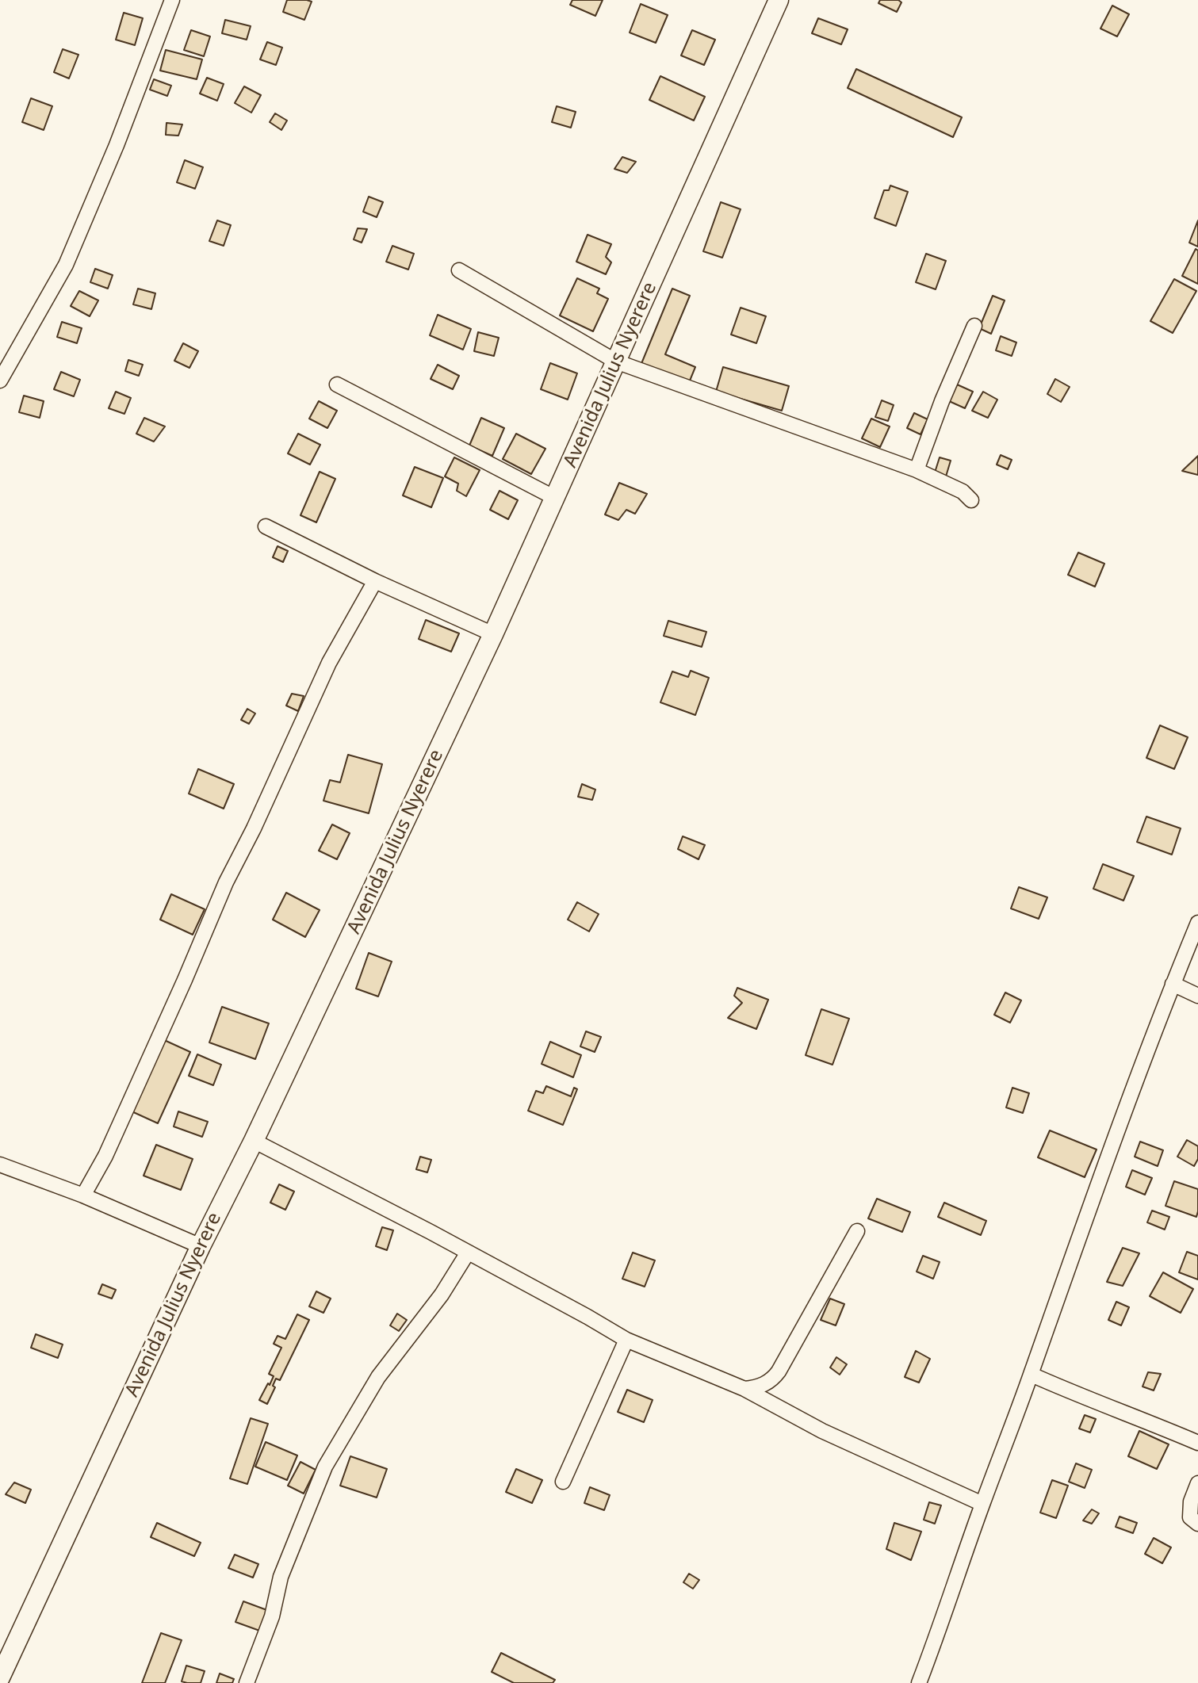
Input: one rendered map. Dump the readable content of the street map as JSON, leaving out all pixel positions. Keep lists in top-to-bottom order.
{
  "streets": {
    "street": ["Avenida Julius Nyerere"]
  }
}
